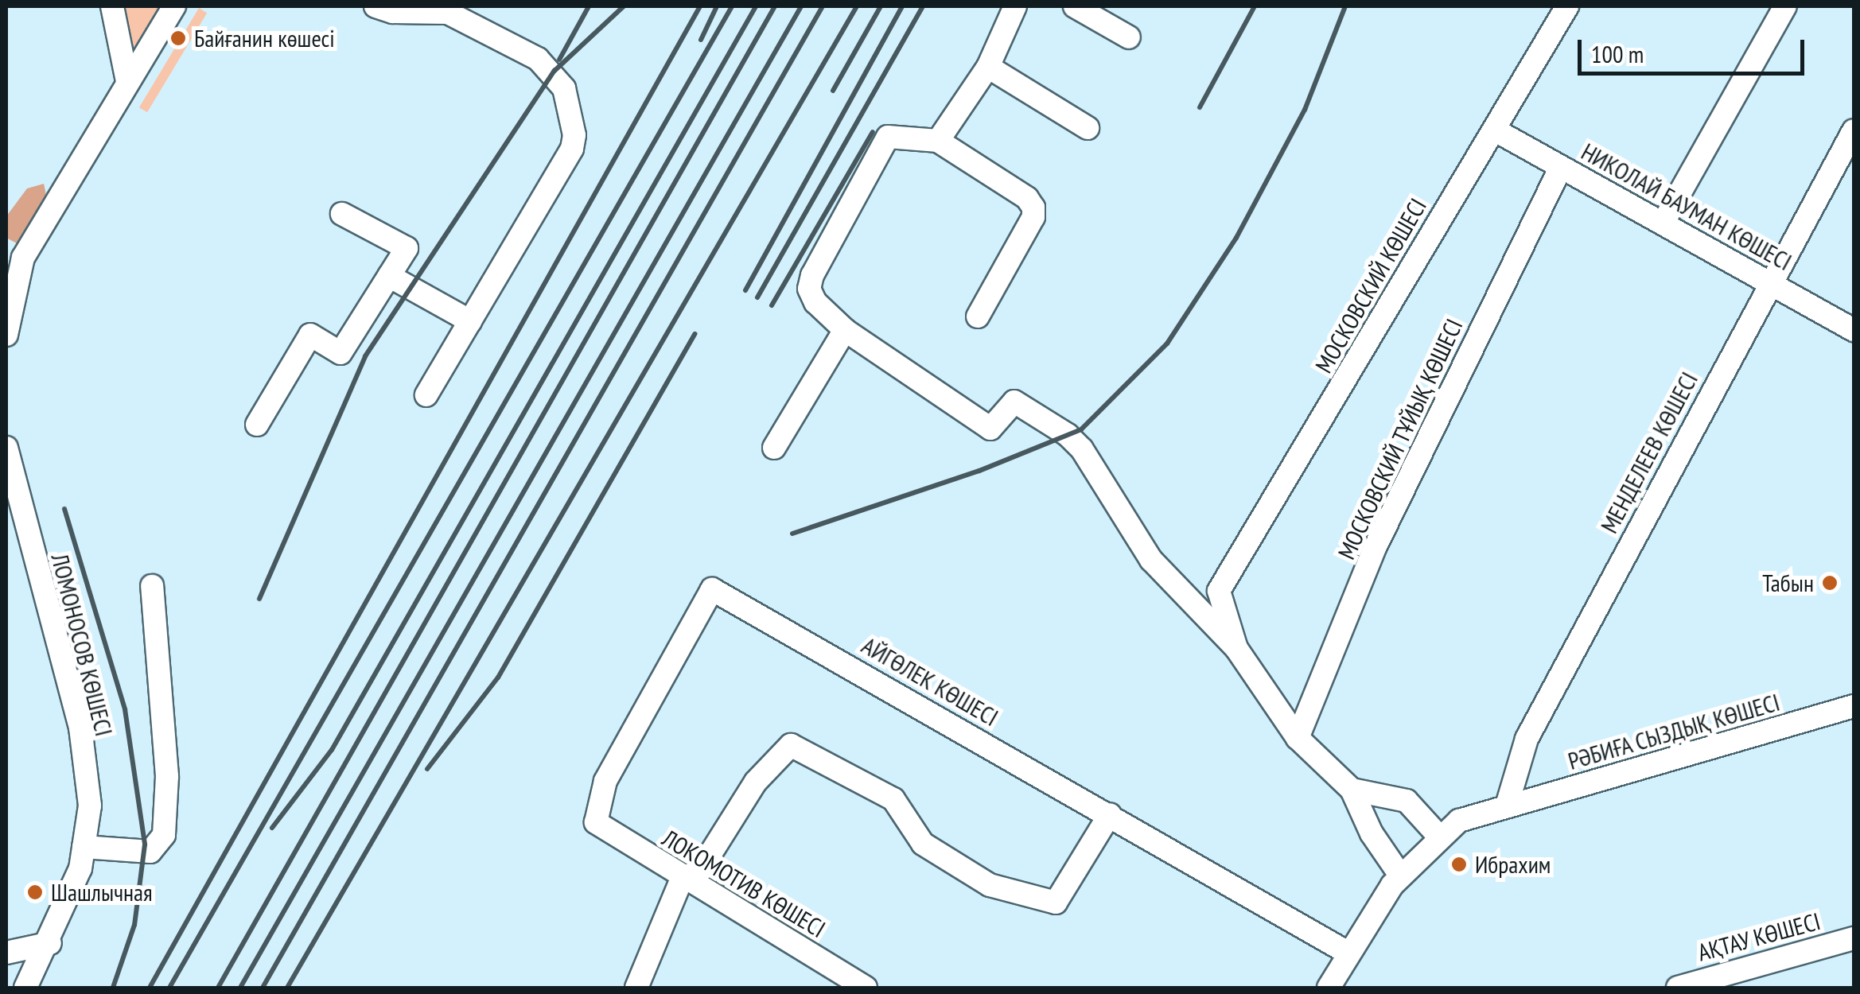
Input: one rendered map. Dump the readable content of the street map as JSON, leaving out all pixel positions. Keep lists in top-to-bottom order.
{
  "streets": {
    "street": [
      "НИКОЛАЙ БАУМАН КӨШЕСІ",
      "МОСКОВСКИЙ КӨШЕСІ",
      "МОСКОВСКИЙ ТҰЙЫҚ КӨШЕСІ",
      "МЕНДЕЛЕЕВ КӨШЕСІ",
      "ЛОМОНОСОВ КӨШЕСІ",
      "АЙГӨЛЕК КӨШЕСІ",
      "РӘБИҒА СЫЗДЫҚ КӨШЕСІ",
      "ЛОКОМОТИВ КӨШЕСІ",
      "АҚТАУ КӨШЕСІ"
    ]
  },
  "crossings": [
    ["НИКОЛАЙ БАУМАН КӨШЕСІ", "МОСКОВСКИЙ КӨШЕСІ"],
    ["НИКОЛАЙ БАУМАН КӨШЕСІ", "МОСКОВСКИЙ ТҰЙЫҚ КӨШЕСІ"],
    ["НИКОЛАЙ БАУМАН КӨШЕСІ", "МЕНДЕЛЕЕВ КӨШЕСІ"],
    ["МЕНДЕЛЕЕВ КӨШЕСІ", "РӘБИҒА СЫЗДЫҚ КӨШЕСІ"],
    ["АЙГӨЛЕК КӨШЕСІ", "РӘБИҒА СЫЗДЫҚ КӨШЕСІ"],
    ["АЙГӨЛЕК КӨШЕСІ", "ЛОКОМОТИВ КӨШЕСІ"]
  ],
  "places": [
    "Байғанин көшесі",
    "Табын",
    "Ибрахим",
    "Шашлычная"
  ],
  "scale_bar": "100 m"
}
